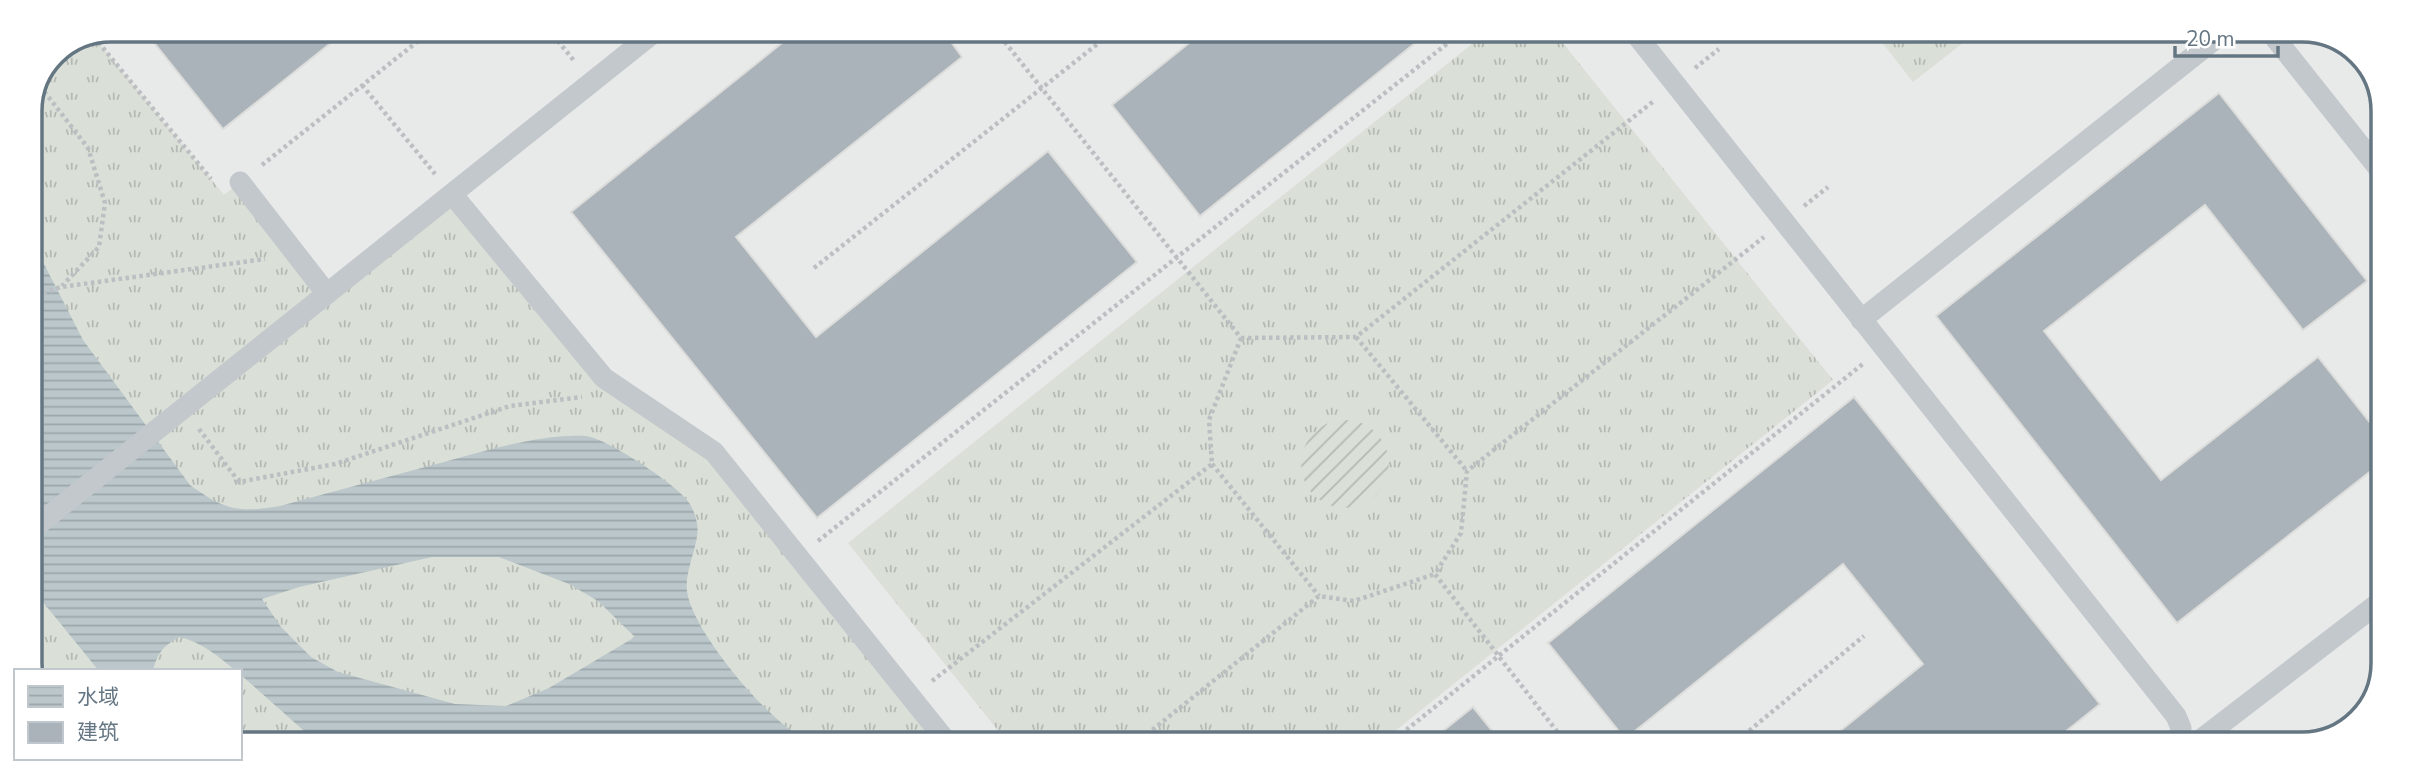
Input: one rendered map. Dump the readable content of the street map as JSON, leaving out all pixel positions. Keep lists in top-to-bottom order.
{
  "legend": ["水域", "建筑"],
  "scale_bar": "20 m"
}
